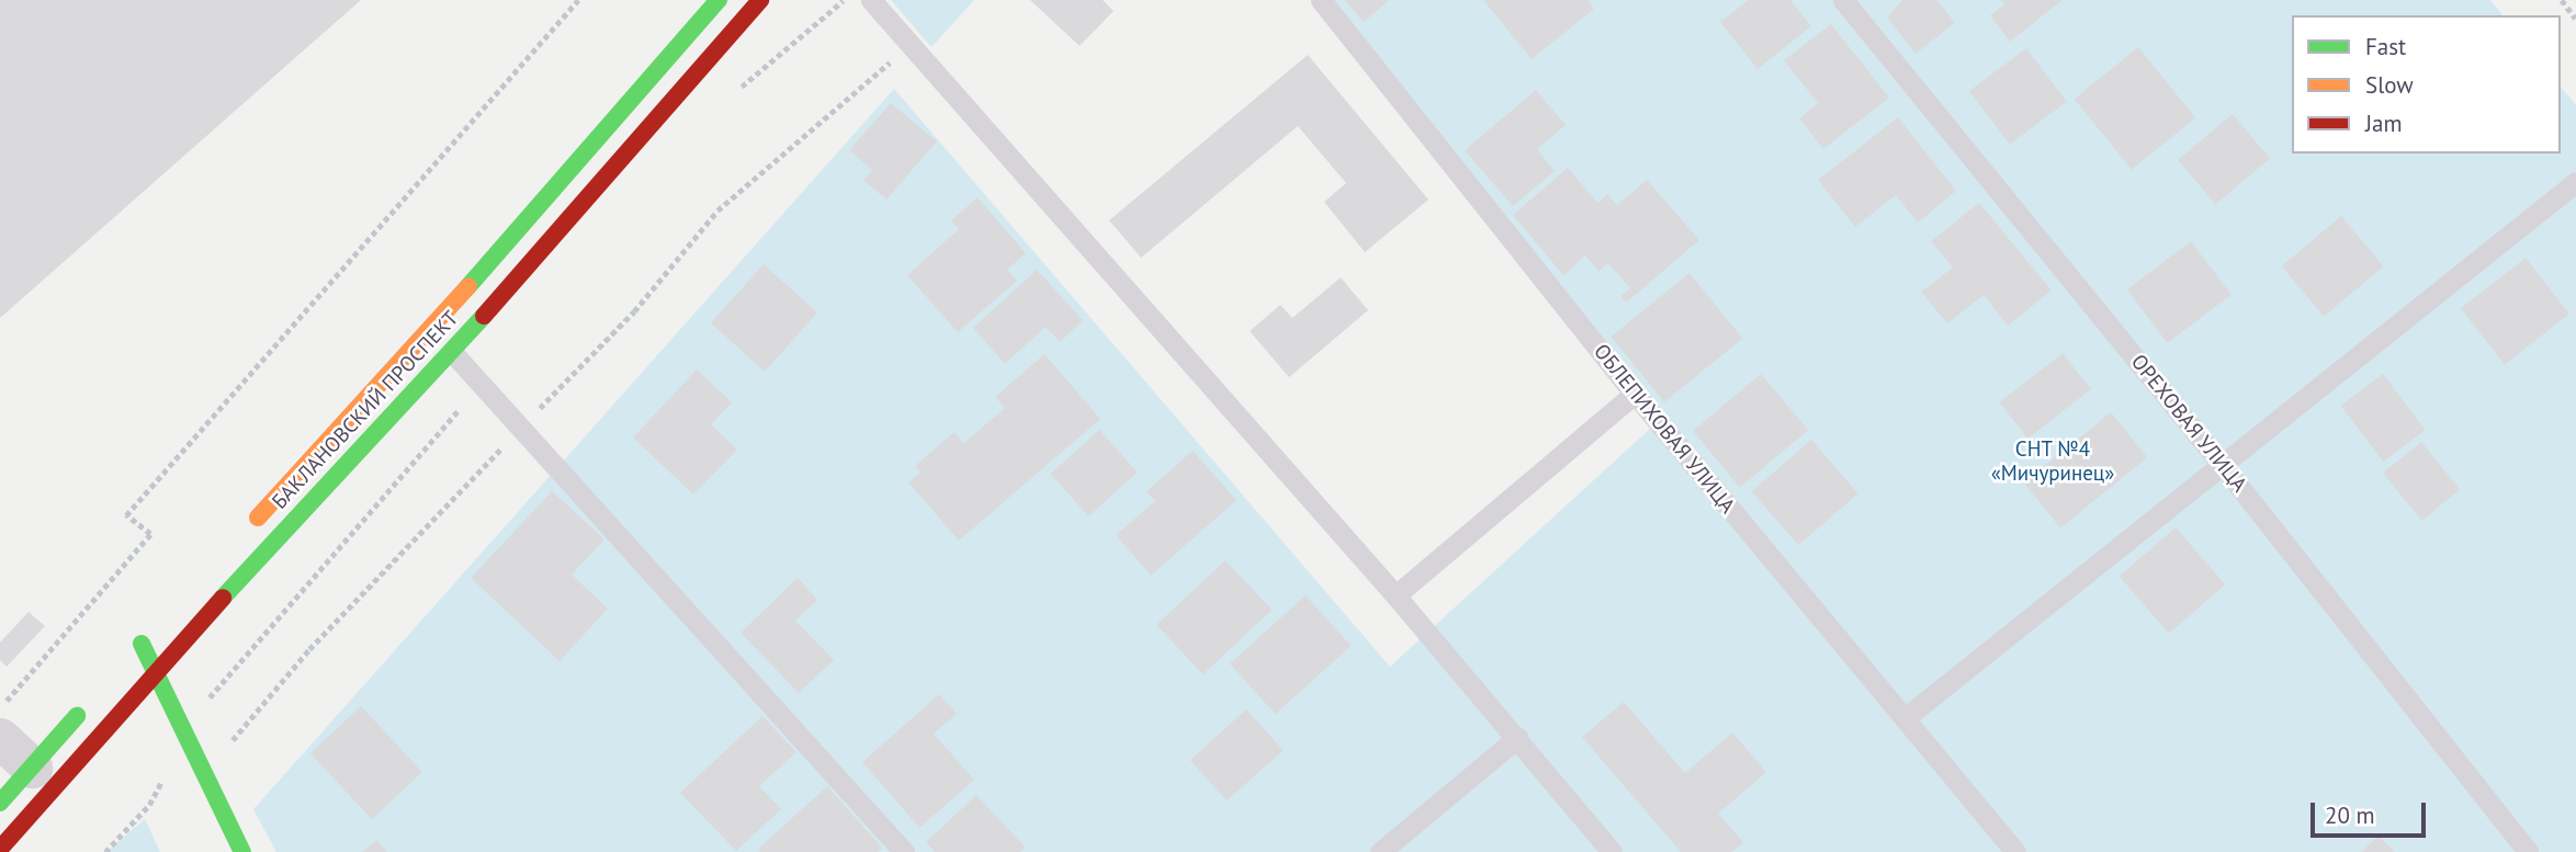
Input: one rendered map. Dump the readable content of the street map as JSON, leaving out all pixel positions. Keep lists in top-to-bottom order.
{
  "streets": {
    "main road": ["БАКЛАНОВСКИЙ ПРОСПЕКТ"],
    "lane": ["ОРЕХОВАЯ УЛИЦА", "ОБЛЕПИХОВАЯ УЛИЦА"]
  },
  "parks": ["СНТ №4 «Мичуринец»"],
  "legend": ["Fast", "Slow", "Jam"],
  "scale_bar": "20 m"
}
